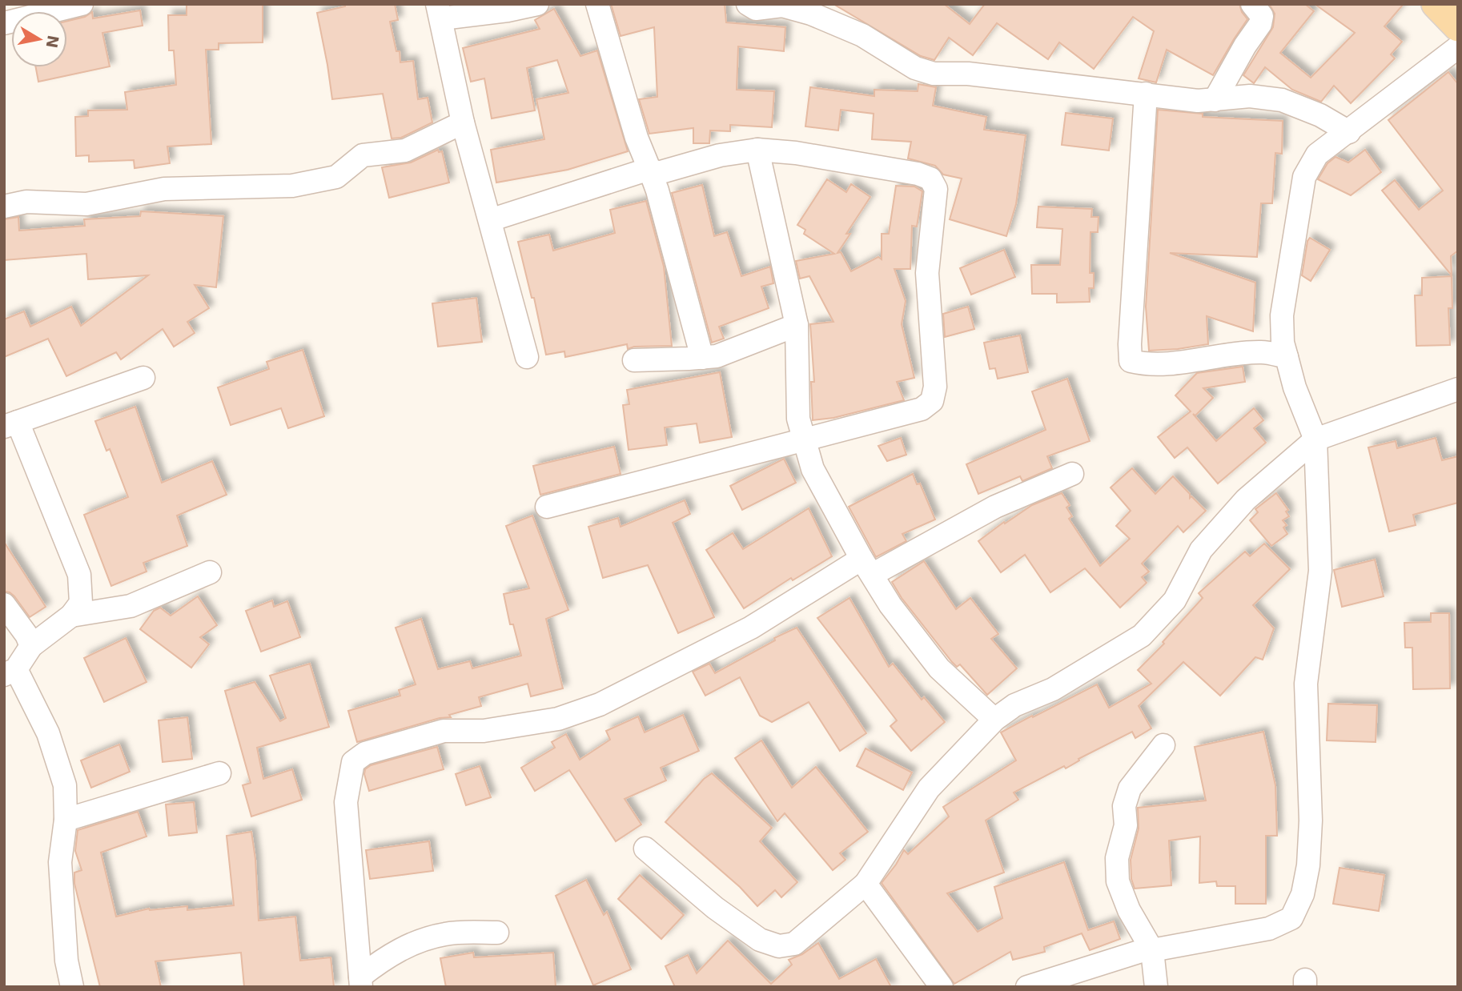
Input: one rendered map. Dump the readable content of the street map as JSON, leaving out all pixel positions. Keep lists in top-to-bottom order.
{
  "north": "right"
}
